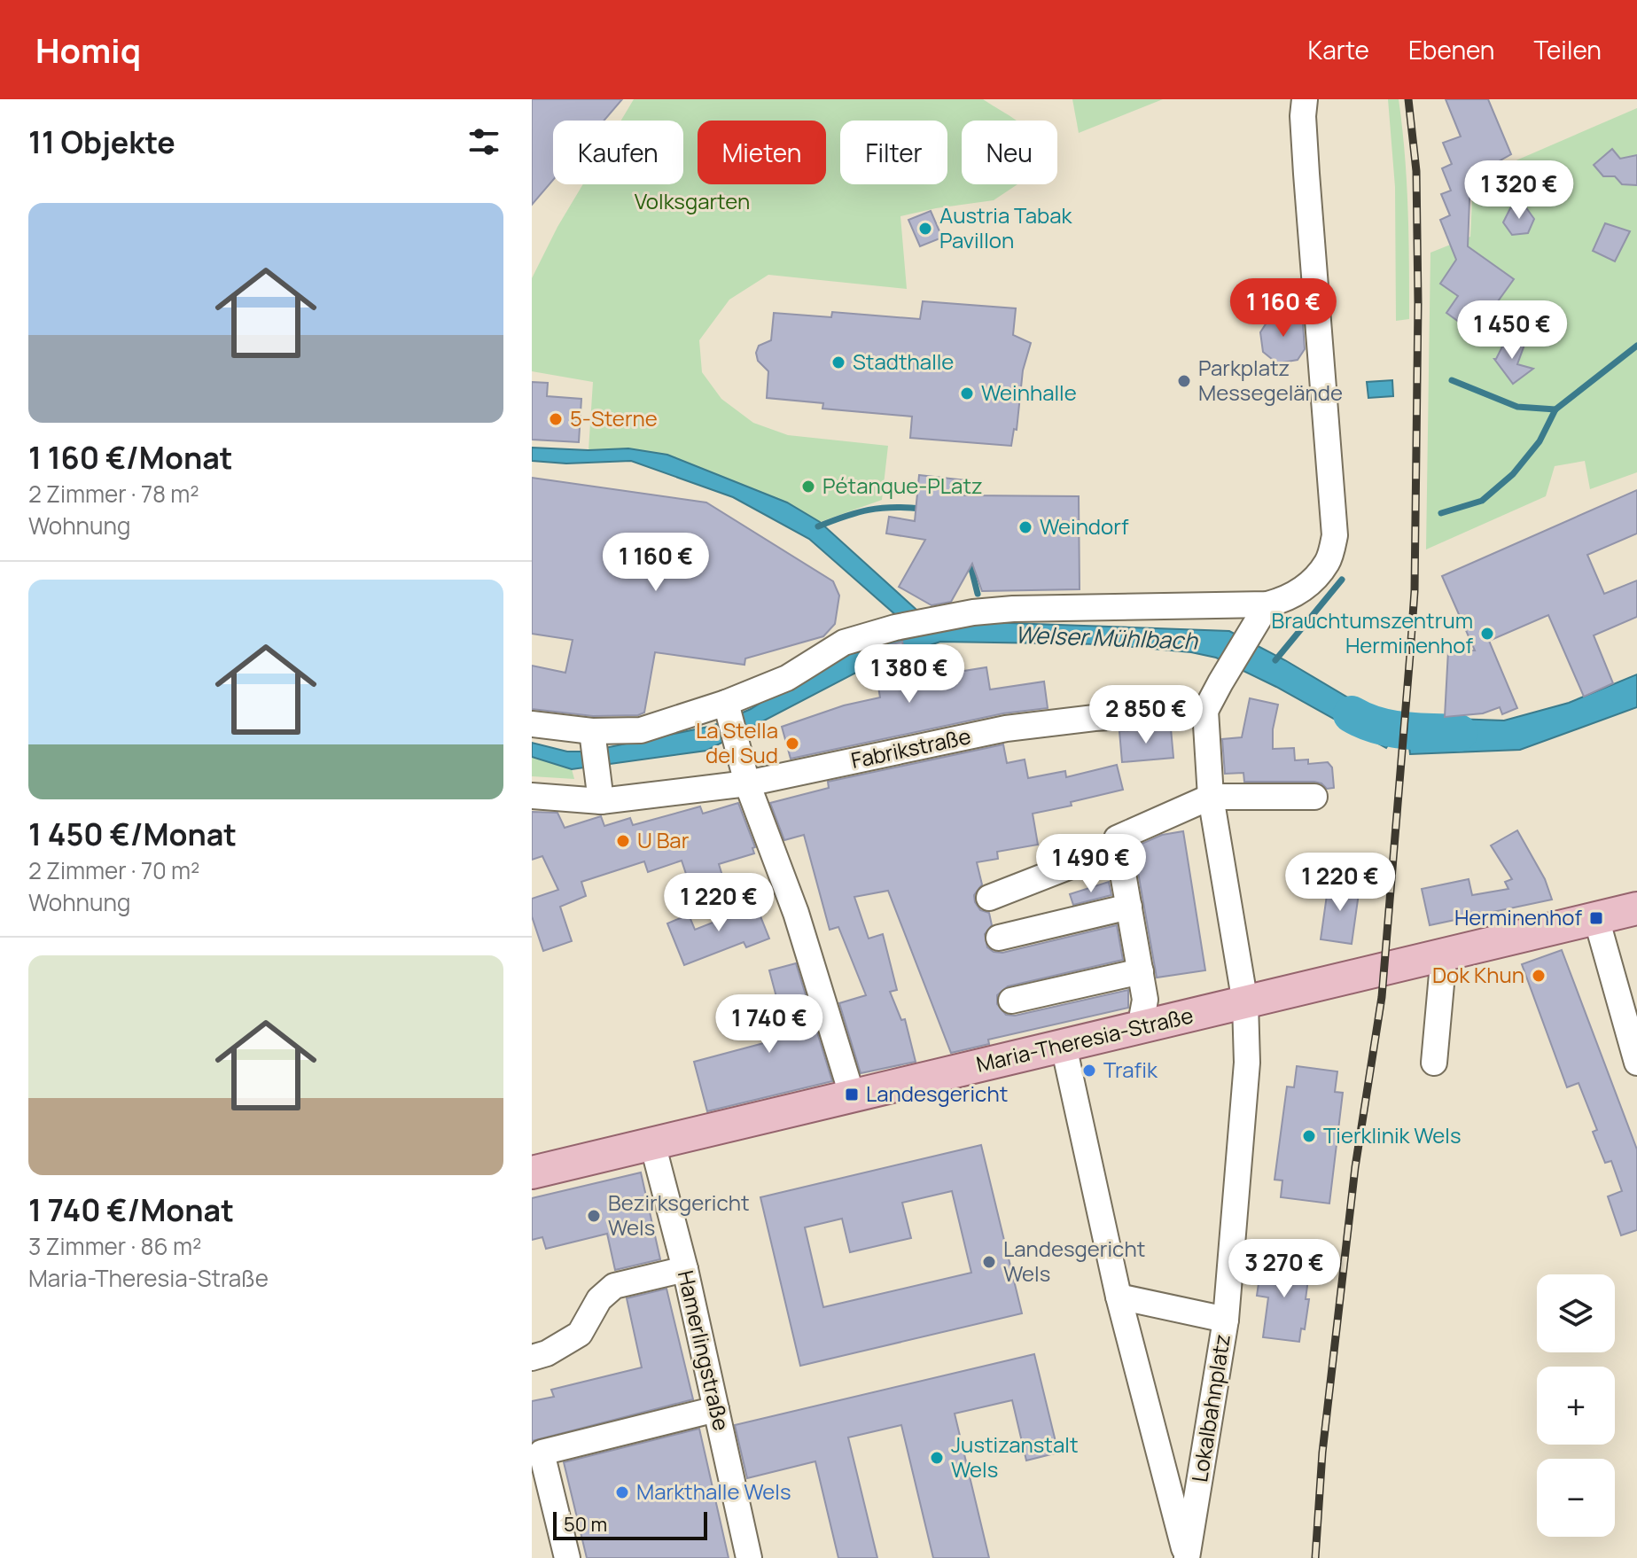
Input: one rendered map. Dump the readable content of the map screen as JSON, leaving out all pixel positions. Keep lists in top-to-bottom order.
{
  "streets": {
    "main road": ["Maria-Theresia-Straße"],
    "street": ["Fabrikstraße", "Hamerlingstraße", "Lokalbahnplatz"]
  },
  "crossings": [
    ["Maria-Theresia-Straße", "Hamerlingstraße"],
    ["Maria-Theresia-Straße", "Lokalbahnplatz"]
  ],
  "water": ["Welser Mühlbach"],
  "parks": ["Volksgarten"],
  "places": {
    "other": [
      "Austria Tabak Pavillon",
      "Stadthalle",
      "Parkplatz Messegelände",
      "Weinhalle",
      "5-Sterne",
      "Pétanque-PLatz",
      "Weindorf",
      "Brauchtumszentrum Herminenhof",
      "La Stella del Sud",
      "U Bar",
      "Dok Khun",
      "Trafik",
      "Tierklinik Wels",
      "Bezirksgericht Wels",
      "Landesgericht Wels",
      "Justizanstalt Wels",
      "Markthalle Wels"
    ],
    "transit": ["Herminenhof", "Landesgericht"]
  },
  "scale_bar": "50 m",
  "page": {
    "header": "Homiq",
    "nav": ["Karte", "Ebenen", "Teilen"],
    "heading": "11 Objekte",
    "chip": [
      "Kaufen",
      "Mieten",
      "Filter",
      "Neu"
    ],
    "price": [
      "1 320 €",
      "1 160 €",
      "1 450 €",
      "1 160 €",
      "1 380 €",
      "2 850 €",
      "1 490 €",
      "1 220 €",
      "1 220 €",
      "1 740 €",
      "3 270 €"
    ],
    "list": [
      {
        "name": "1 160 €/Monat",
        "note": "2 Zimmer · 78 m² · Wohnung"
      },
      {
        "name": "1 450 €/Monat",
        "note": "2 Zimmer · 70 m² · Wohnung"
      },
      {
        "name": "1 740 €/Monat",
        "note": "3 Zimmer · 86 m² · Maria-Theresia-Straße"
      }
    ],
    "map_buttons": ["+", "−"],
    "scale": "50 m"
  }
}
